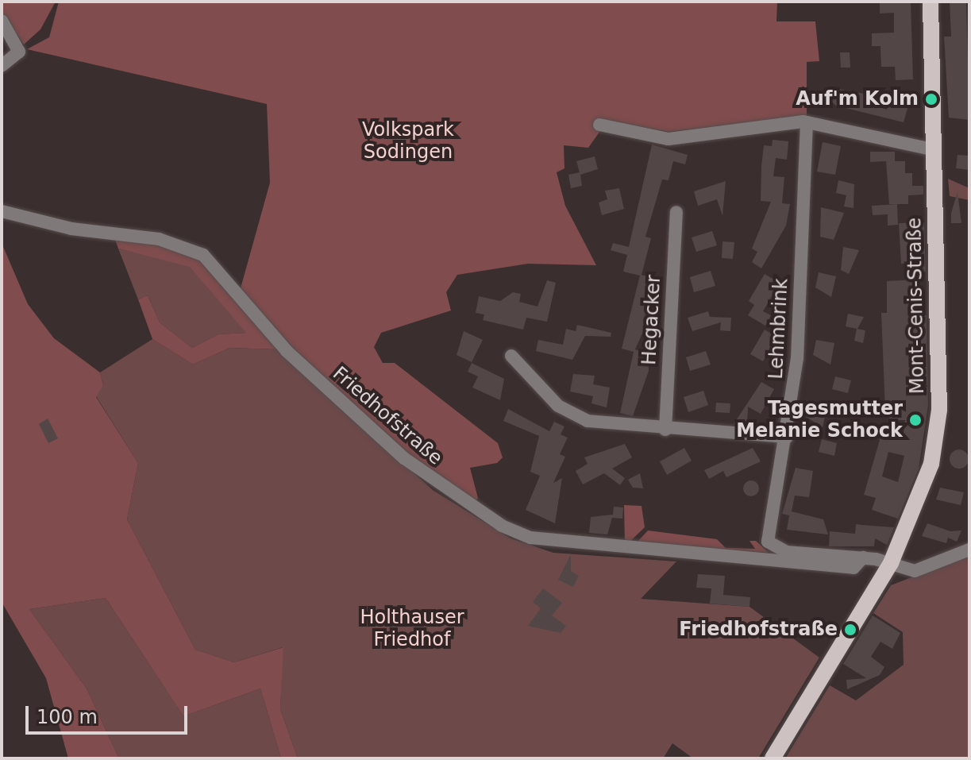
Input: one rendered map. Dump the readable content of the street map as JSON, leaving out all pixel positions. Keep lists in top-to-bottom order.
{
  "streets": {
    "main road": ["Mont-Cenis-Straße"],
    "street": ["Hegacker", "Lehmbrink", "Friedhofstraße"]
  },
  "crossings": [
    ["Mont-Cenis-Straße", "Friedhofstraße"],
    ["Lehmbrink", "Friedhofstraße"]
  ],
  "parks": ["Volkspark Sodingen", "Holthauser Friedhof"],
  "places": ["Auf'm Kolm", "Tagesmutter Melanie Schock", "Friedhofstraße"],
  "scale_bar": "100 m"
}
